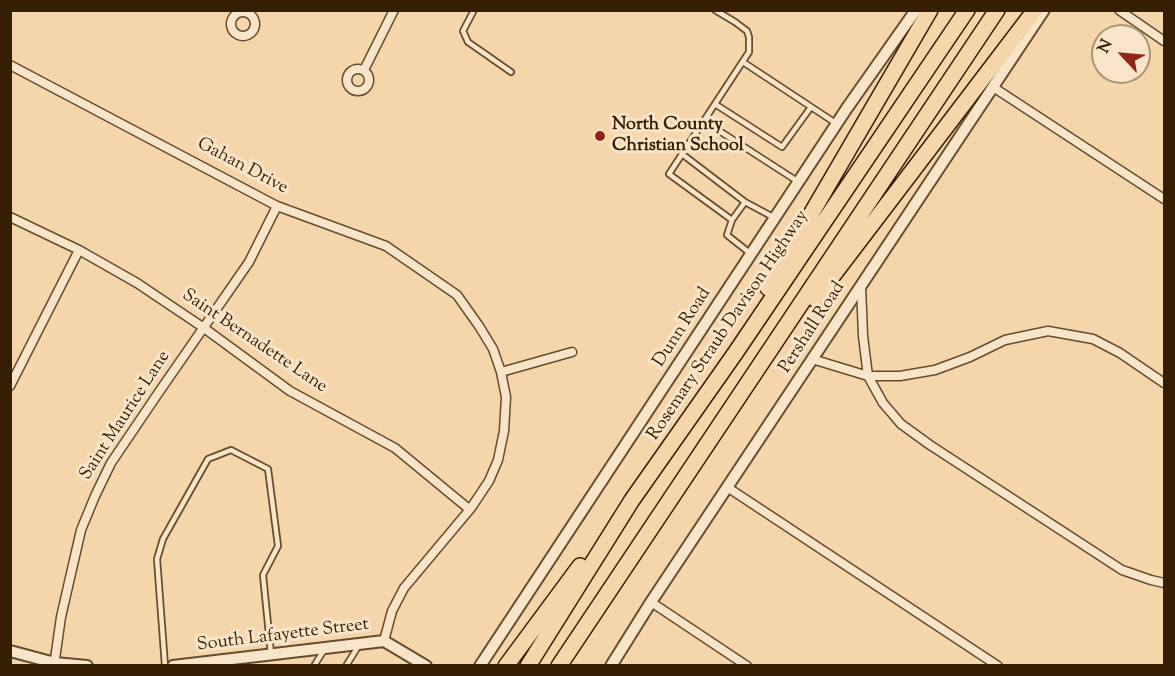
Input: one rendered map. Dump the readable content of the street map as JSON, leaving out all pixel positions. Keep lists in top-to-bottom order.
{
  "streets": {
    "highway": ["Rosemary Straub Davison Highway"],
    "street": [
      "Gahan Drive",
      "Dunn Road",
      "Pershall Road",
      "Saint Bernadette Lane",
      "Saint Maurice Lane",
      "South Lafayette Street"
    ]
  },
  "crossings": [
    ["Gahan Drive", "Saint Maurice Lane"],
    ["Saint Bernadette Lane", "Saint Maurice Lane"]
  ],
  "places": ["North County Christian School"],
  "north": "top left"
}
